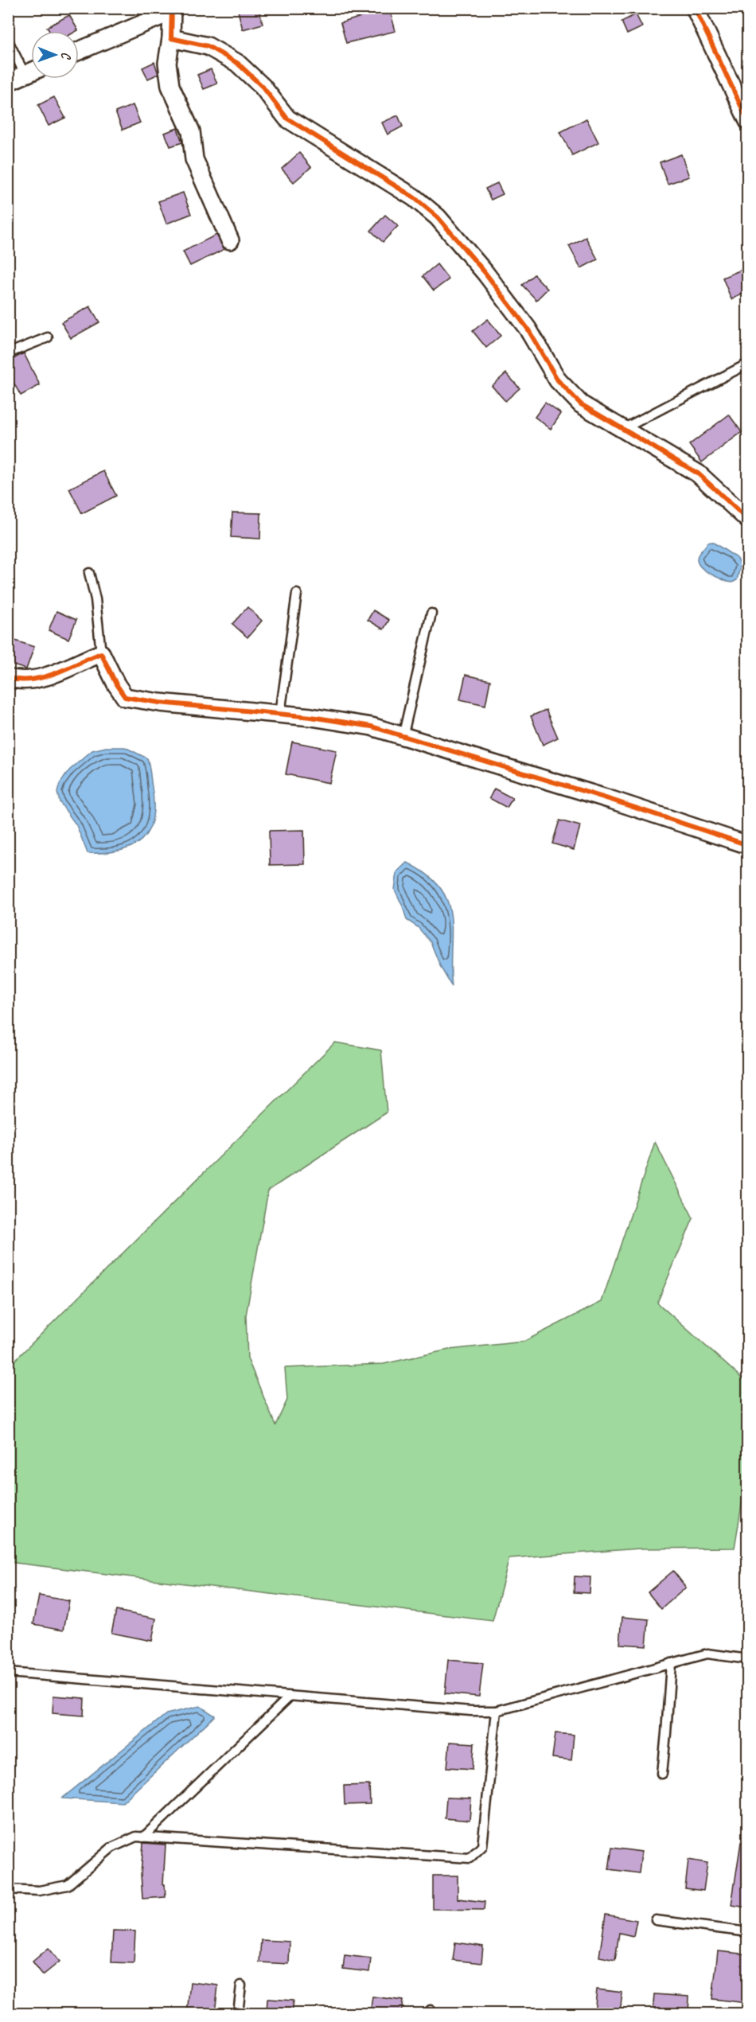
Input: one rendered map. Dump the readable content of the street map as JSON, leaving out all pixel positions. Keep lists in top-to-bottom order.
{
  "north": "right"
}
